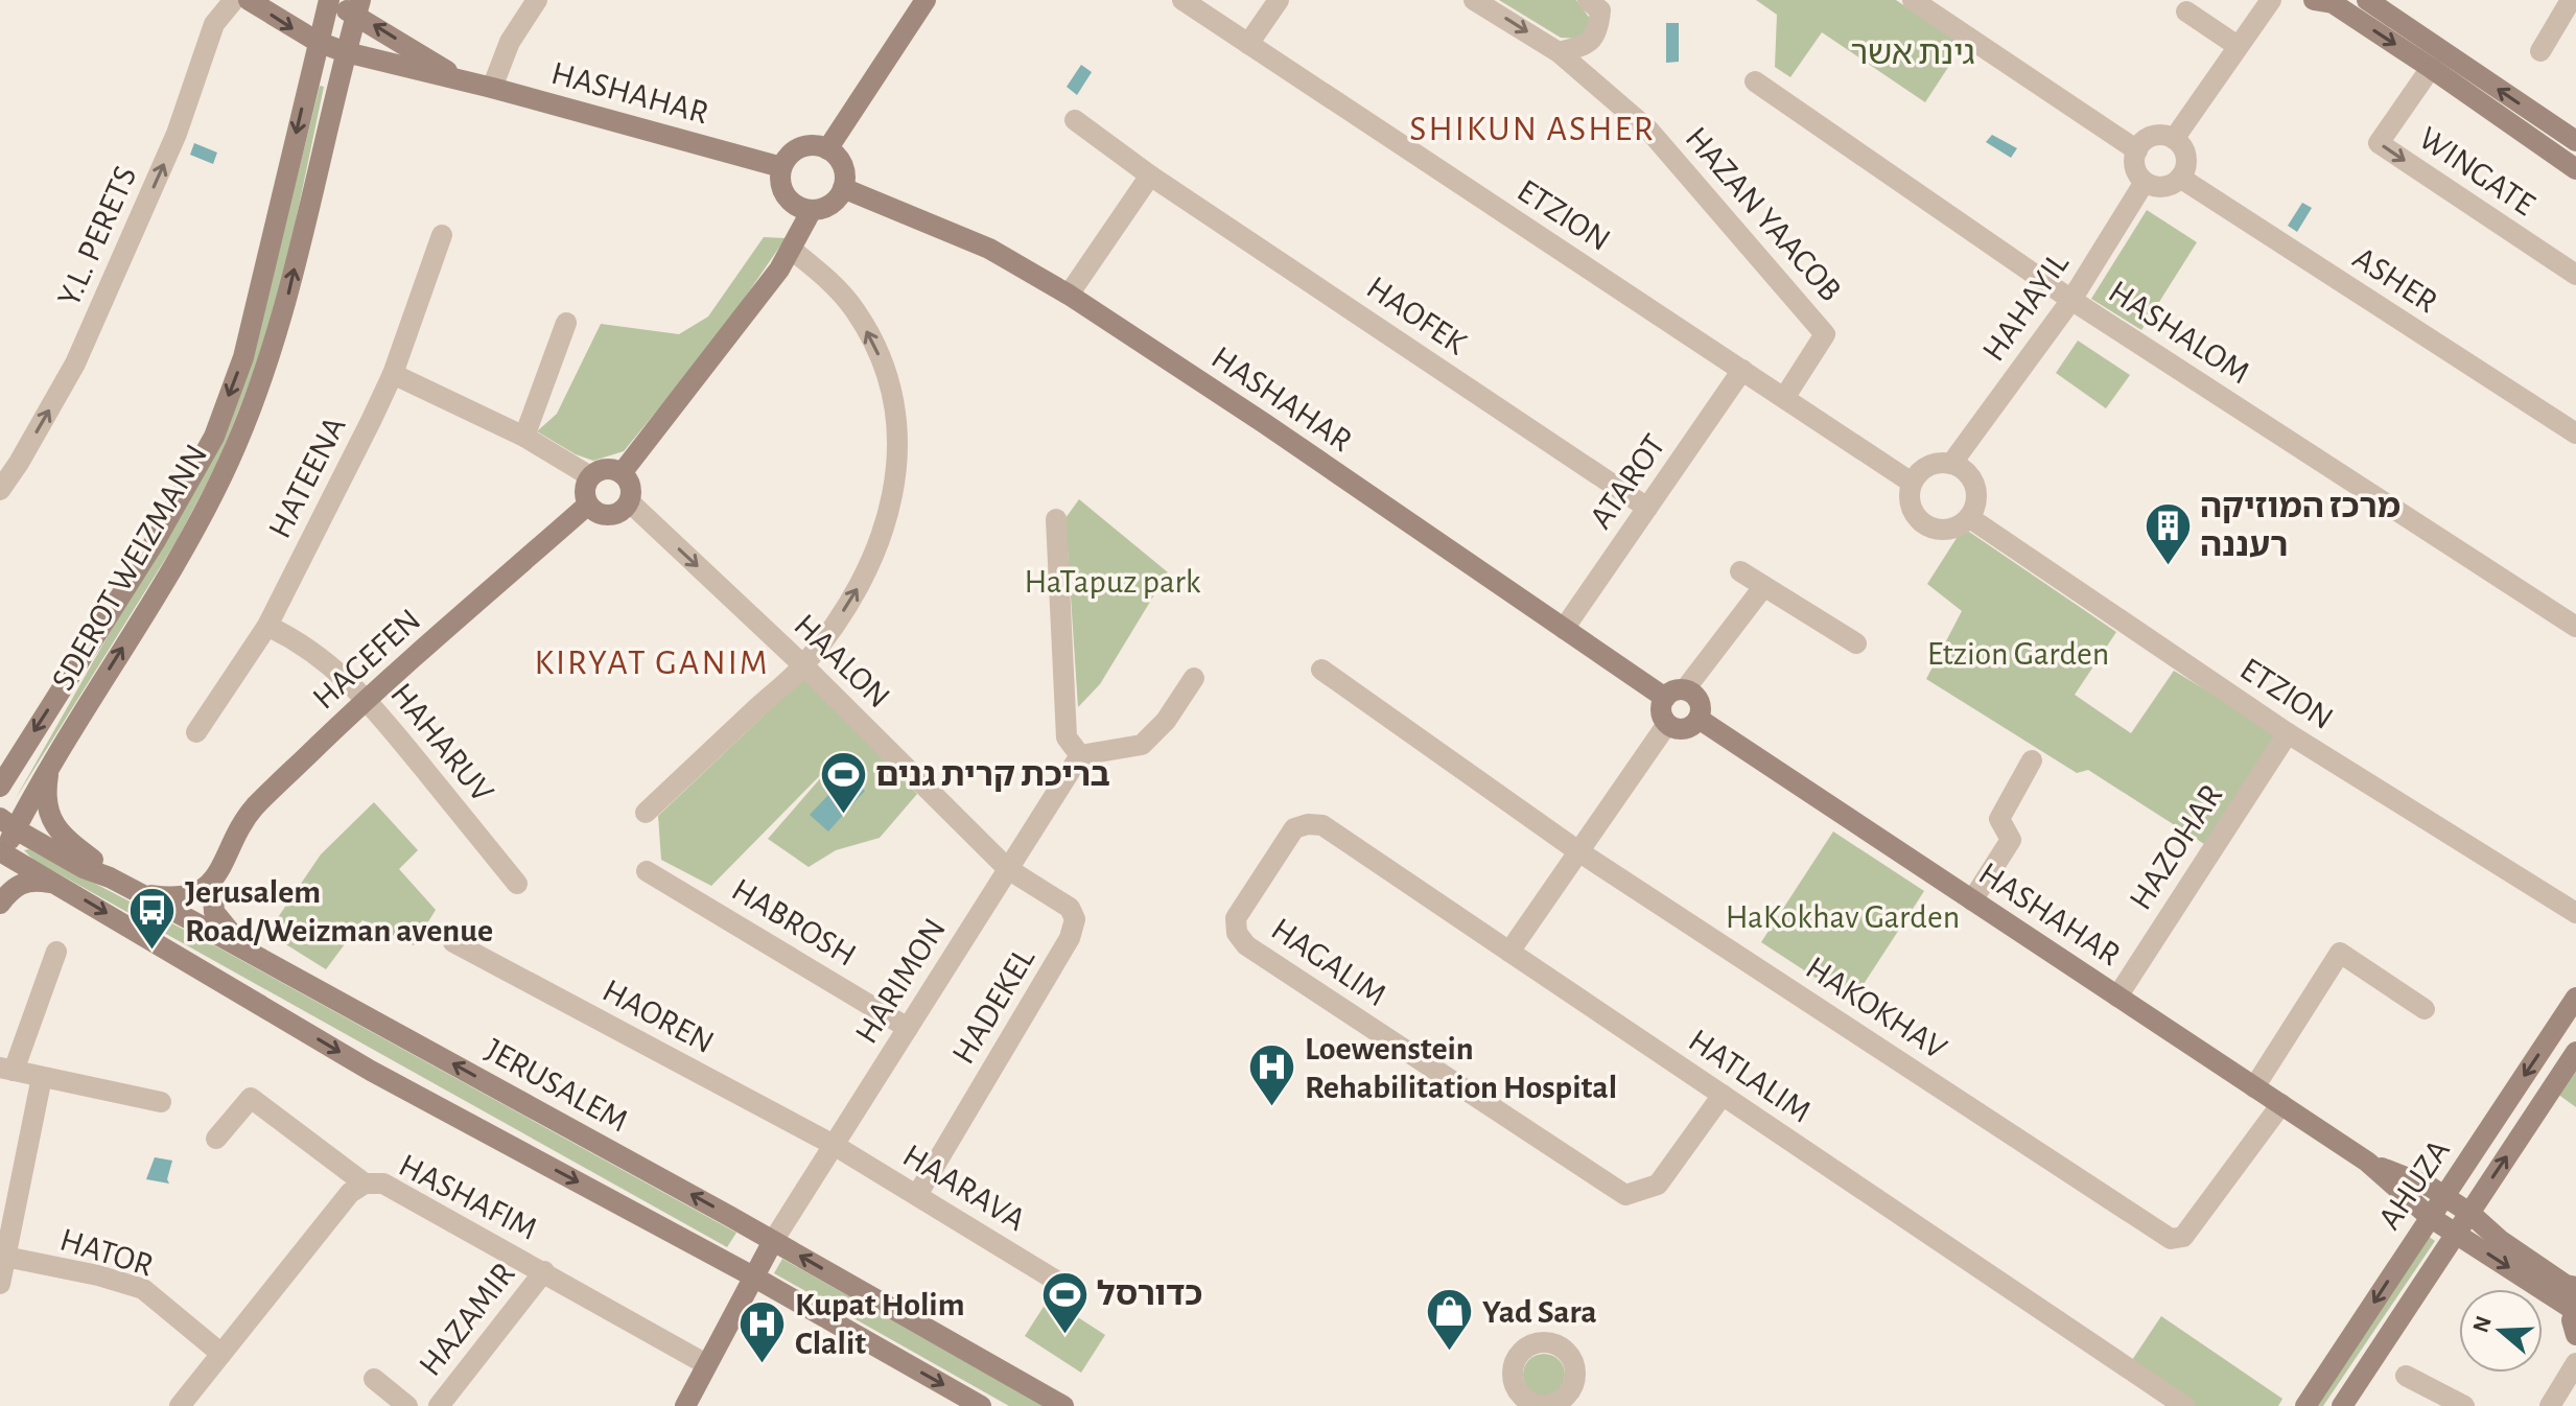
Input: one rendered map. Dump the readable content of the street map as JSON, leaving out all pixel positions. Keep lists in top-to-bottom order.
{
  "streets": {
    "street": [
      "HASHAHAR",
      "WINGATE",
      "HAZAN YAACOB",
      "ETZION",
      "Y.L. PERETS",
      "ASHER",
      "HAHAYIL",
      "HAOFEK",
      "HASHALOM",
      "HATEENA",
      "ATAROT",
      "SDEROT WEIZMANN",
      "HAGEFEN",
      "HAALON",
      "HAHARUV",
      "HAZOHAR",
      "HABROSH",
      "HAGALIM",
      "HARIMON",
      "HADEKEL",
      "HAKOKHAV",
      "HAOREN",
      "HATLALIM",
      "JERUSALEM",
      "AHUZA",
      "HAARAVA",
      "HASHAFIM",
      "HATOR",
      "HAZAMIR"
    ]
  },
  "crossings": [
    ["HASHAHAR", "ATAROT"],
    ["HASHAHAR", "SDEROT WEIZMANN"],
    ["HASHAHAR", "HAZOHAR"],
    ["HASHAHAR", "HAKOKHAV"],
    ["HASHAHAR", "AHUZA"],
    ["HAZAN YAACOB", "ETZION"],
    ["ETZION", "HAHAYIL"],
    ["ETZION", "ATAROT"],
    ["ETZION", "HAZOHAR"],
    ["ASHER", "HAHAYIL"],
    ["HAHAYIL", "HASHALOM"],
    ["HAOFEK", "ATAROT"],
    ["HATEENA", "HAHARUV"],
    ["SDEROT WEIZMANN", "JERUSALEM"],
    ["HAGEFEN", "HAALON"],
    ["HAGEFEN", "HAHARUV"],
    ["HAALON", "HARIMON"],
    ["HAALON", "HADEKEL"],
    ["HABROSH", "HARIMON"],
    ["HAGALIM", "HATLALIM"],
    ["HARIMON", "HADEKEL"],
    ["HARIMON", "HAOREN"],
    ["HARIMON", "JERUSALEM"],
    ["HARIMON", "HAARAVA"],
    ["HADEKEL", "HAARAVA"],
    ["HAOREN", "HAARAVA"],
    ["HASHAFIM", "HATOR"],
    ["HASHAFIM", "HAZAMIR"]
  ],
  "one_way": ["Y.L. PERETS", "HAALON"],
  "districts": ["SHIKUN ASHER", "KIRYAT GANIM"],
  "parks": [
    "גינת אשר",
    "HaTapuz park",
    "Etzion Garden",
    "HaKokhav Garden"
  ],
  "places": {
    "building": ["מרכז המוזיקה רעננה"],
    "sports": ["בריכת קרית גנים", "כדורסל"],
    "bus stop": ["Jerusalem Road/Weizman avenue"],
    "hospital": ["Loewenstein Rehabilitation Hospital", "Kupat Holim Clalit"],
    "shop": ["Yad Sara"]
  },
  "north": "left"
}
